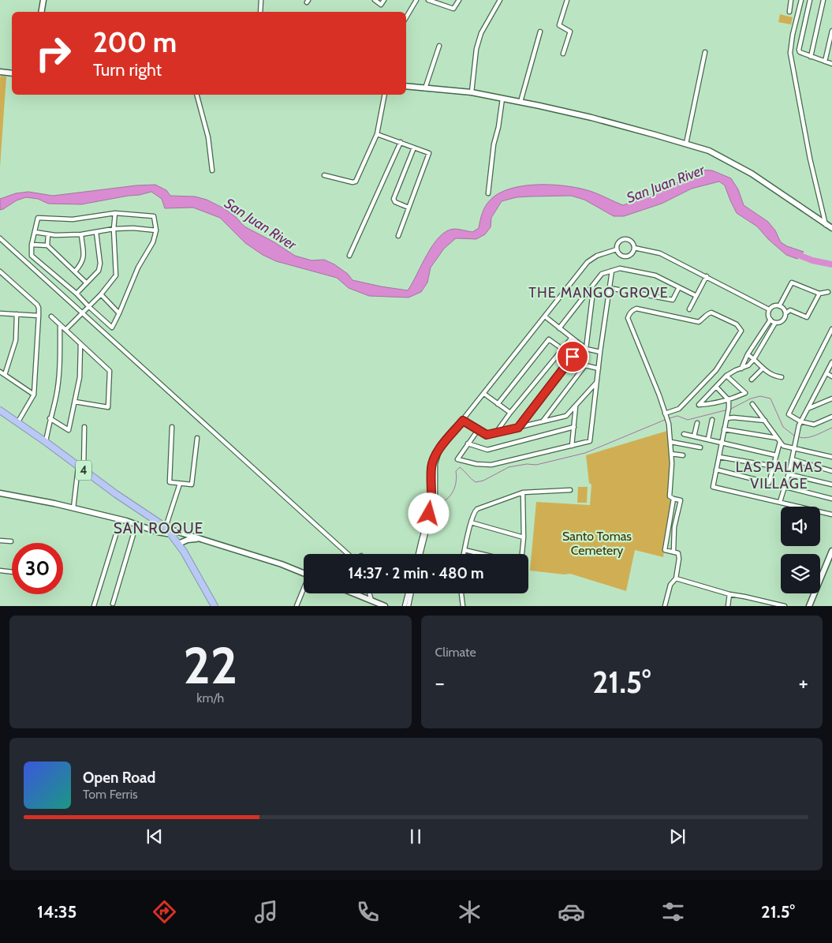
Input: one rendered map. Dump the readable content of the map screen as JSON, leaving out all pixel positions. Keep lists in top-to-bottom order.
{
  "streets": {
    "highway": ["4"]
  },
  "districts": ["THE MANGO GROVE", "LAS PALMAS VILLAGE", "SAN ROQUE"],
  "water": ["San Juan River"],
  "parks": ["Santo Tomas Cemetery"],
  "page": {
    "turn": ["200 m", "Turn right"],
    "limit": "30",
    "trip": "14:37 · 2 min · 480 m",
    "tile": [
      ["22", "km/h"],
      "Climate"
    ],
    "heat": ["−", "21.5°", "+"],
    "song": ["Open Road", "Tom Ferris"],
    "tabs": ["14:35", "21.5°"]
  }
}
